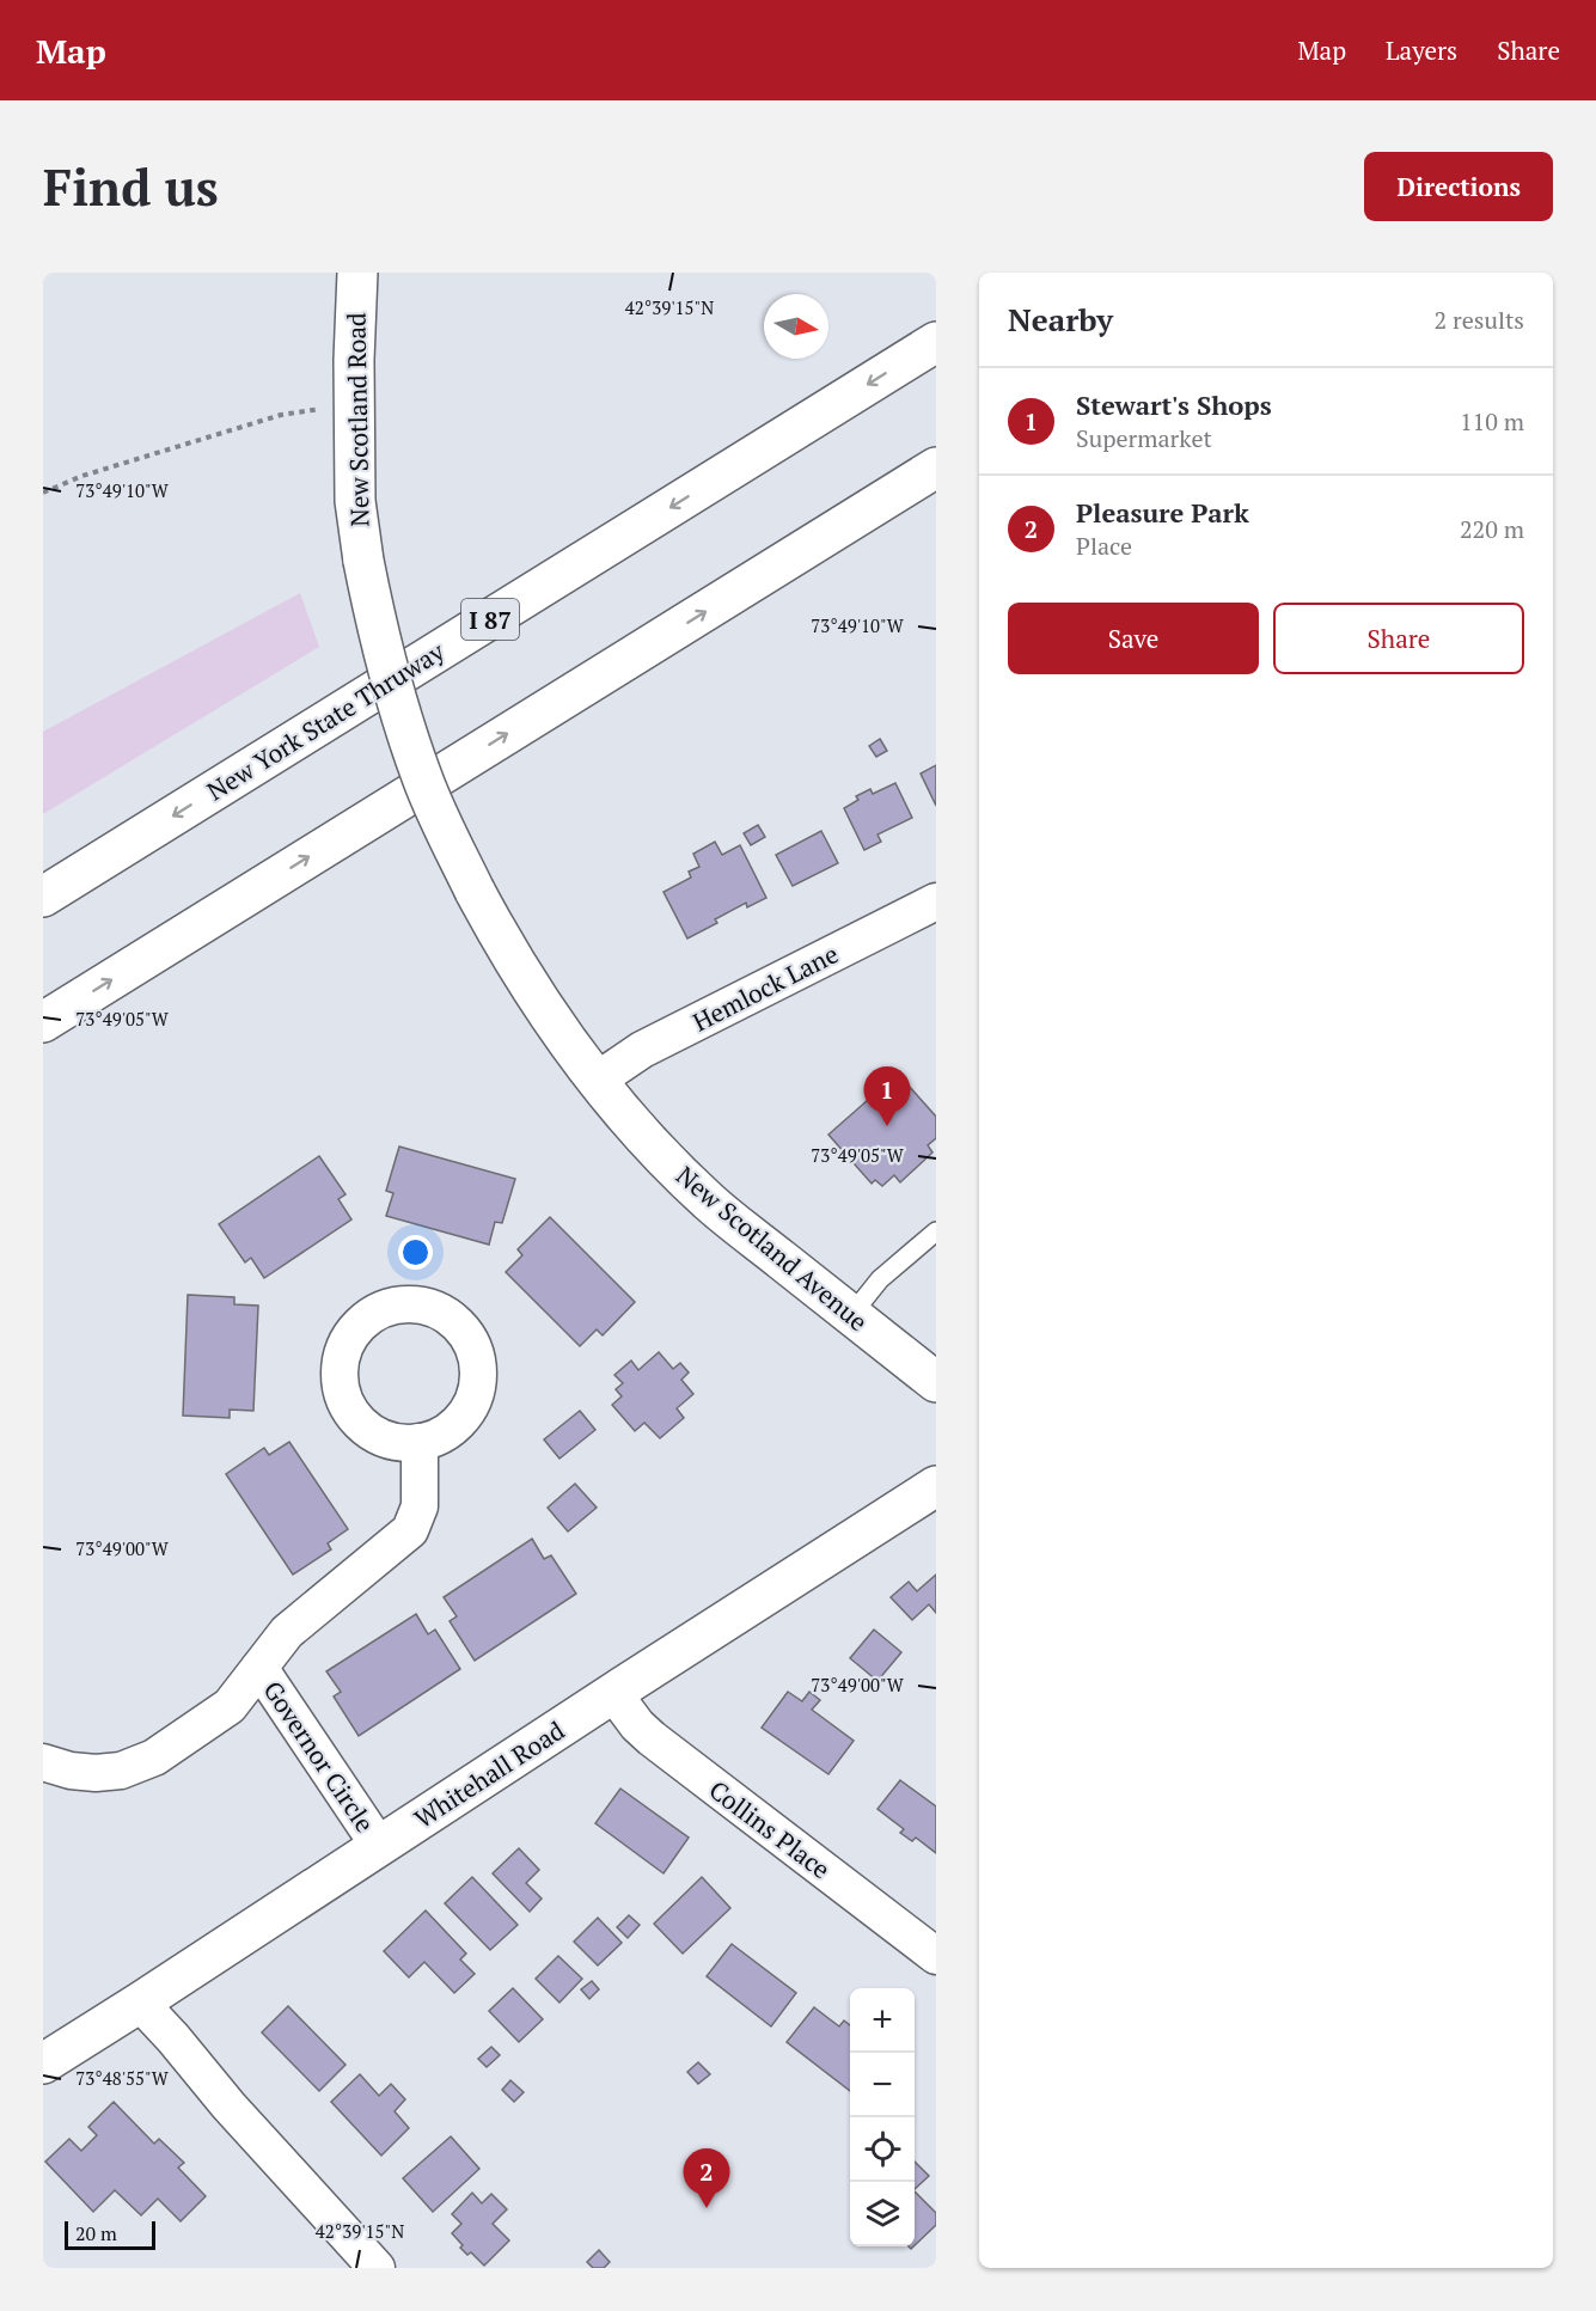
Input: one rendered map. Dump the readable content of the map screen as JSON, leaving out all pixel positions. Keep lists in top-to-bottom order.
{
  "streets": {
    "main road": [
      "New Scotland Road",
      "I 87",
      "New York State Thruway",
      "New Scotland Avenue",
      "Whitehall Road"
    ],
    "street": ["Hemlock Lane", "Governor Circle", "Collins Place"]
  },
  "crossings": [
    ["New Scotland Road", "New Scotland Avenue"],
    ["Hemlock Lane", "New Scotland Avenue"],
    ["Governor Circle", "Whitehall Road"],
    ["Whitehall Road", "Collins Place"]
  ],
  "scale_bar": "20 m",
  "north": "right",
  "page": {
    "header": "Map",
    "nav": ["Map", "Layers", "Share"],
    "buttons": [
      "Directions",
      ["Save", "Share"]
    ],
    "title": "Find us",
    "heading": ["Nearby", "2 results"],
    "list": [
      {
        "mark": "1",
        "name": "Stewart's Shops",
        "note": "Supermarket",
        "value": "110 m"
      },
      {
        "mark": "2",
        "name": "Pleasure Park",
        "note": "Place",
        "value": "220 m"
      }
    ],
    "pins": ["1", "2"],
    "map_buttons": ["+", "−"],
    "scale": "20 m"
  },
  "coordinates": [
    "42°39'15\"N",
    "73°49'10\"W",
    "73°49'05\"W",
    "73°49'00\"W",
    "73°48'55\"W"
  ]
}
